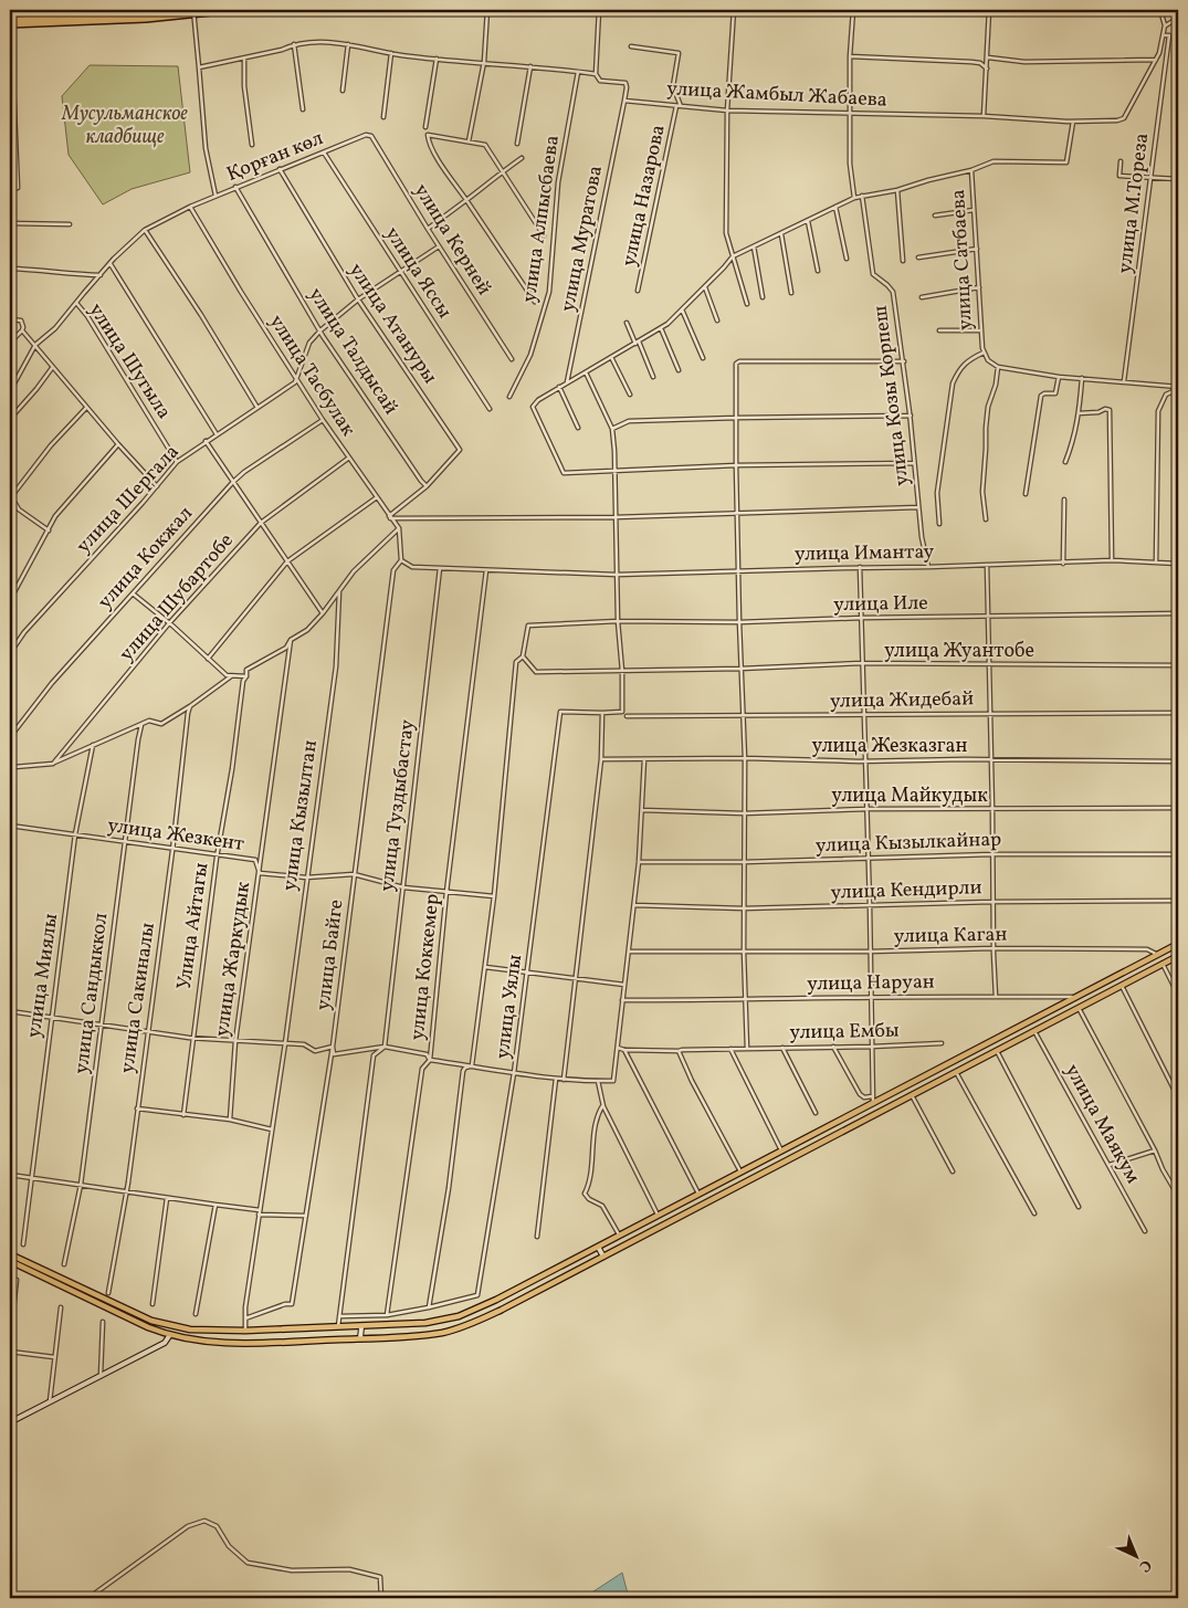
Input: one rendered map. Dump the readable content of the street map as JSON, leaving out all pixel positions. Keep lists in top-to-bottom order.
{
  "streets": {
    "street": [
      "улица Жамбыл Жабаева",
      "Қорған көл",
      "улица Назарова",
      "улица М.Тореза",
      "улица Алпысбаева",
      "улица Муратова",
      "улица Керней",
      "улица Сатбаева",
      "улица Яссы",
      "улица Атануры",
      "улица Талдысай",
      "улица Шугыла",
      "улица Тасбулак",
      "улица Козы Корпеш",
      "улица Шергала",
      "улица Имантау",
      "улица Кокжал",
      "улица Шубартобе",
      "улица Иле",
      "улица Жуантобе",
      "улица Жидебай",
      "улица Жезказган",
      "улица Майкудык",
      "улица Туздыбастау",
      "улица Кызылтан",
      "улица Жезкент",
      "улица Кызылкайнар",
      "улица Кендирли",
      "Улица Айтагы",
      "улица Каган",
      "улица Байге",
      "улица Жаркудык",
      "улица Коккемер",
      "улица Миялы",
      "улица Наруан",
      "улица Сандыккол",
      "улица Сакиналы",
      "улица Уялы",
      "улица Ембы",
      "улица Маякум"
    ]
  },
  "crossings": [
    ["улица Жамбыл Жабаева", "улица Назарова"],
    ["улица Жамбыл Жабаева", "улица Муратова"],
    ["улица Жамбыл Жабаева", "улица Сатбаева"],
    ["Қорған көл", "улица Керней"],
    ["Қорған көл", "улица Яссы"],
    ["Қорған көл", "улица Атануры"],
    ["Қорған көл", "улица Талдысай"],
    ["Қорған көл", "улица Шугыла"],
    ["Қорған көл", "улица Тасбулак"],
    ["улица Атануры", "улица Талдысай"],
    ["улица Шугыла", "улица Шергала"],
    ["улица Тасбулак", "улица Шергала"],
    ["улица Тасбулак", "улица Кокжал"],
    ["улица Тасбулак", "улица Шубартобе"],
    ["улица Козы Корпеш", "улица Имантау"],
    ["улица Имантау", "улица Туздыбастау"],
    ["улица Имантау", "улица Кендирли"],
    ["улица Имантау", "улица Байге"],
    ["улица Имантау", "улица Коккемер"],
    ["улица Иле", "улица Кендирли"],
    ["улица Жуантобе", "улица Кендирли"],
    ["улица Жидебай", "улица Кендирли"],
    ["улица Жезказган", "улица Кендирли"],
    ["улица Майкудык", "улица Кендирли"],
    ["улица Туздыбастау", "улица Жезкент"],
    ["улица Кызылтан", "улица Жезкент"],
    ["улица Кызылтан", "улица Байге"],
    ["улица Жезкент", "Улица Айтагы"],
    ["улица Жезкент", "улица Байге"],
    ["улица Жезкент", "улица Жаркудык"],
    ["улица Жезкент", "улица Коккемер"],
    ["улица Жезкент", "улица Миялы"],
    ["улица Жезкент", "улица Сандыккол"],
    ["улица Жезкент", "улица Сакиналы"],
    ["улица Кызылкайнар", "улица Кендирли"],
    ["улица Кендирли", "улица Каган"],
    ["улица Кендирли", "улица Наруан"]
  ],
  "parks": ["Мусульманское кладбище"],
  "north": "bottom right"
}
